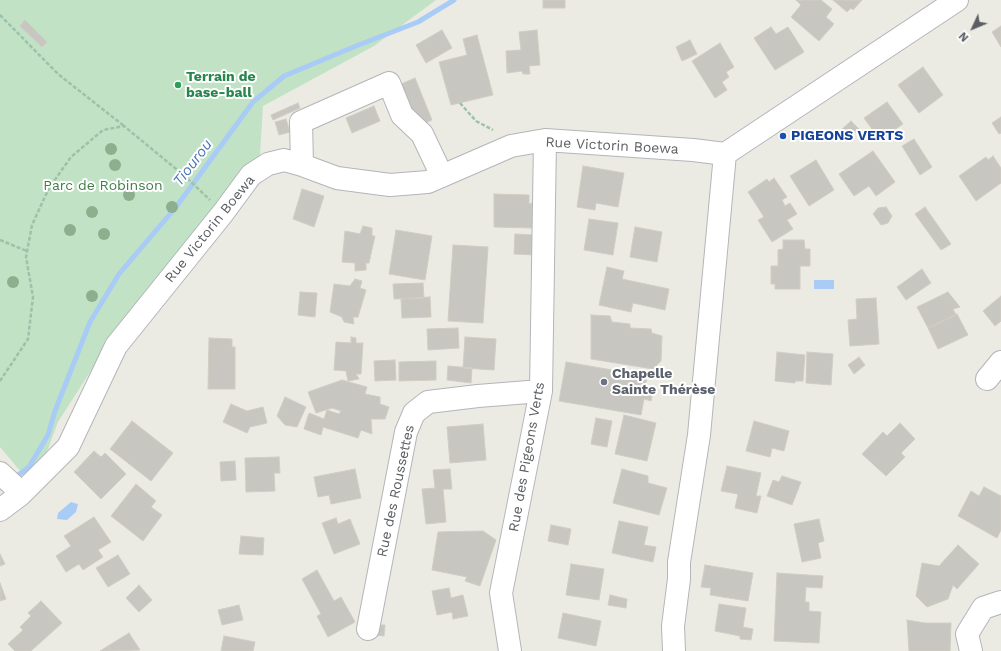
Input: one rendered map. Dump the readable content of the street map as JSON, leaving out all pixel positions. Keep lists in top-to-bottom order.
{
  "streets": {
    "street": ["Rue Victorin Boewa", "Rue des Pigeons Verts", "Rue des Roussettes"]
  },
  "crossings": [
    ["Rue Victorin Boewa", "Rue des Pigeons Verts"],
    ["Rue des Pigeons Verts", "Rue des Roussettes"]
  ],
  "water": ["Tiourou"],
  "parks": ["Parc de Robinson"],
  "places": ["Terrain de base-ball", "PIGEONS VERTS", "Chapelle Sainte Thérèse"],
  "north": "bottom left"
}
